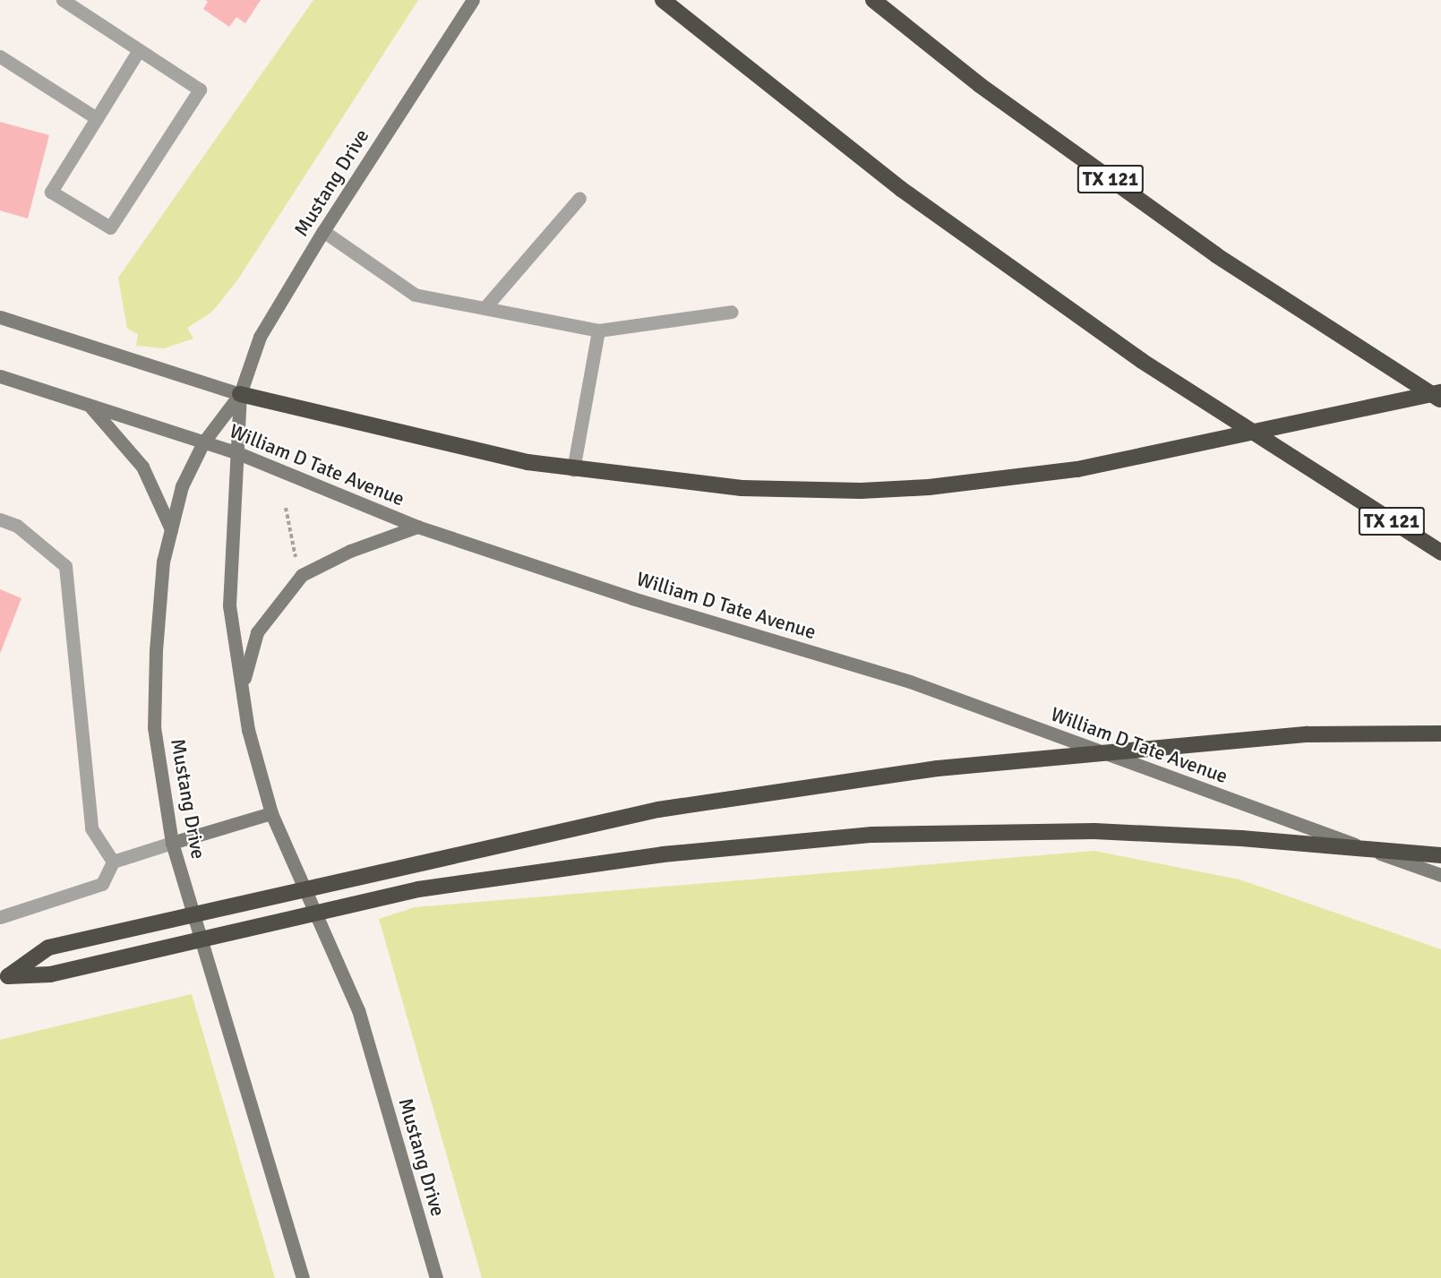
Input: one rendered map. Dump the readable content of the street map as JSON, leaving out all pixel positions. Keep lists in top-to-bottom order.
{
  "streets": {
    "highway": ["TX 121"],
    "main road": ["Mustang Drive", "William D Tate Avenue"]
  },
  "crossings": [
    ["Mustang Drive", "William D Tate Avenue"]
  ]
}
